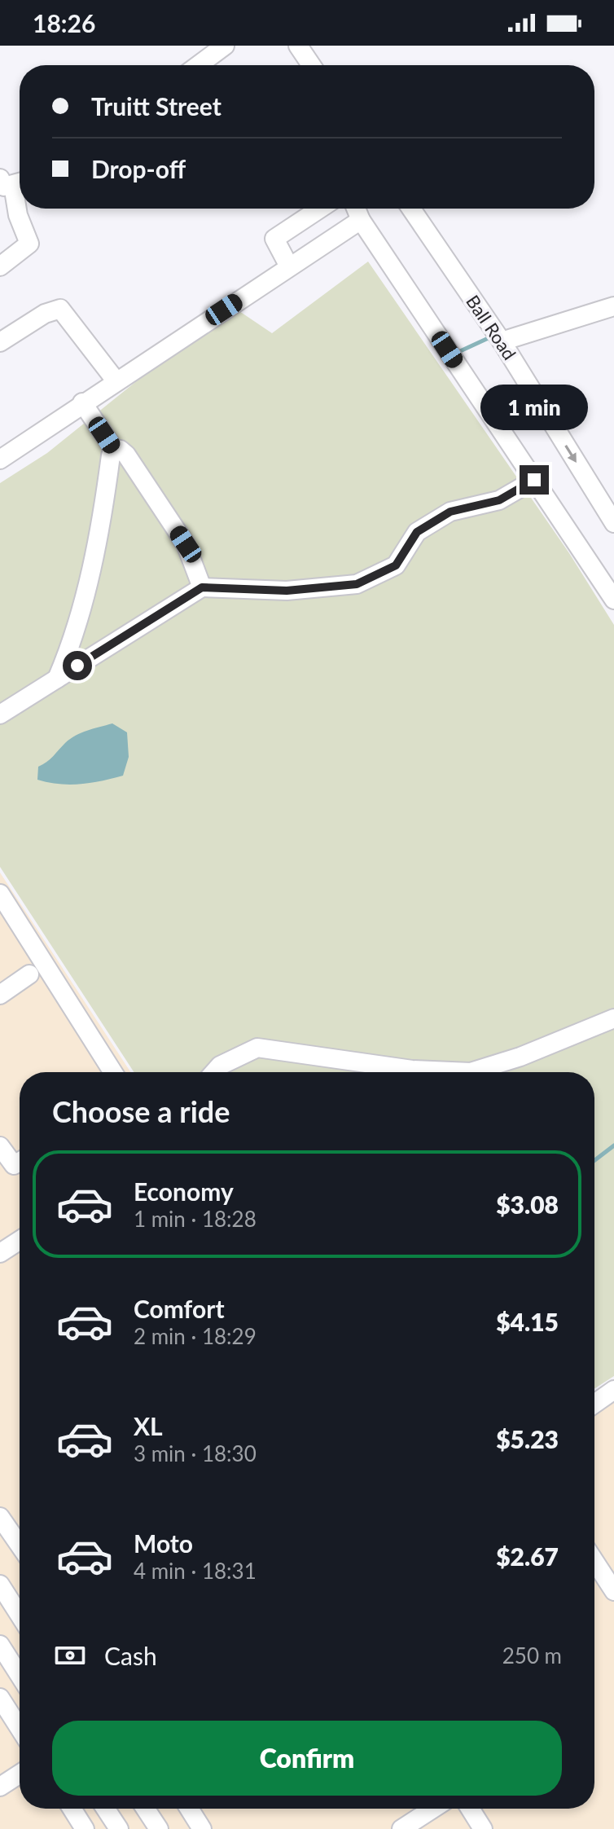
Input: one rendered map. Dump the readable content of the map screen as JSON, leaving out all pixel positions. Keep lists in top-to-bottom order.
{
  "streets": {
    "street": ["Ball Road"]
  },
  "page": {
    "status": "18:26",
    "banner": ["Truitt Street", "Drop-off"],
    "bubble": "1 min",
    "heading": "Choose a ride",
    "list": [
      {
        "name": "Economy",
        "note": "1 min · 18:28",
        "value": "$3.08"
      },
      {
        "name": "Comfort",
        "note": "2 min · 18:29",
        "value": "$4.15"
      },
      {
        "name": "XL",
        "note": "3 min · 18:30",
        "value": "$5.23"
      },
      {
        "name": "Moto",
        "note": "4 min · 18:31",
        "value": "$2.67"
      }
    ],
    "pay": ["Cash", "250 m"],
    "buttons": "Confirm"
  }
}
